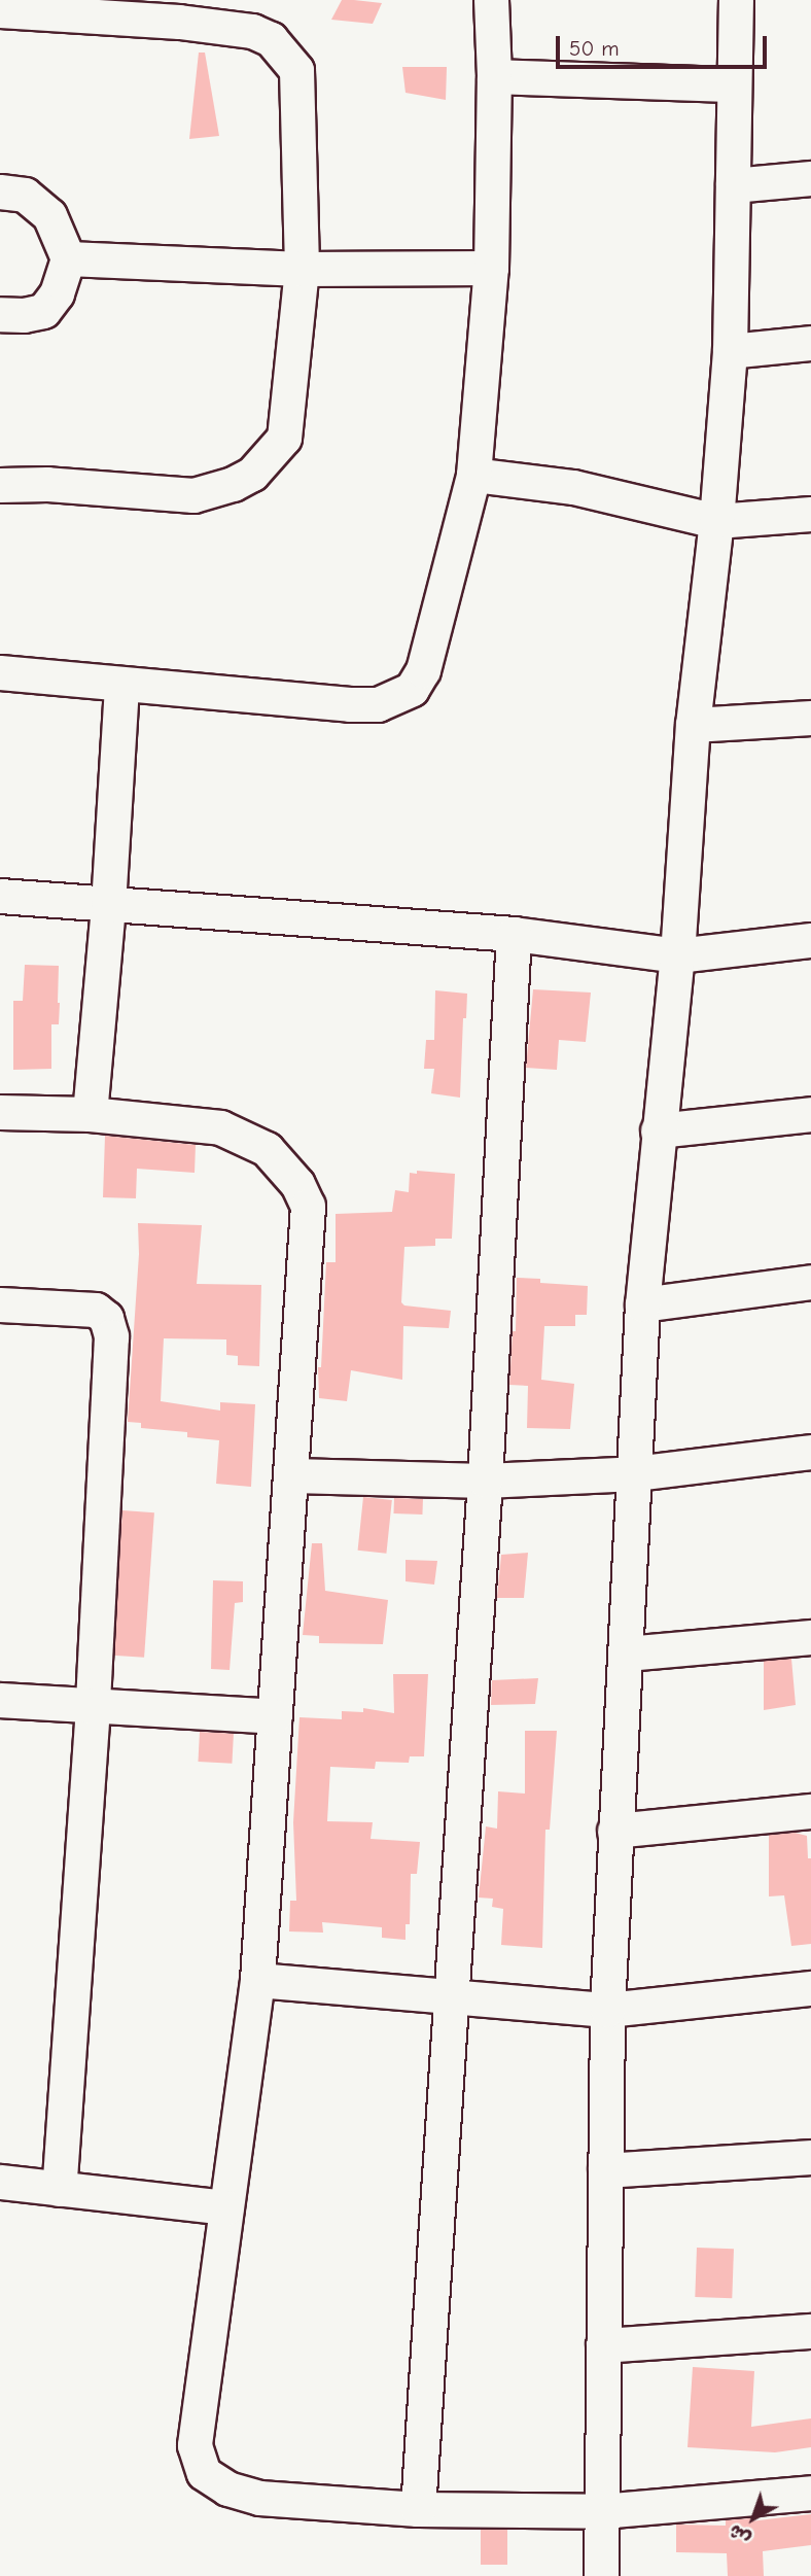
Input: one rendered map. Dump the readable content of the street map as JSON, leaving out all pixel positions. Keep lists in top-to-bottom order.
{
  "scale_bar": "50 m",
  "north": "bottom left"
}
